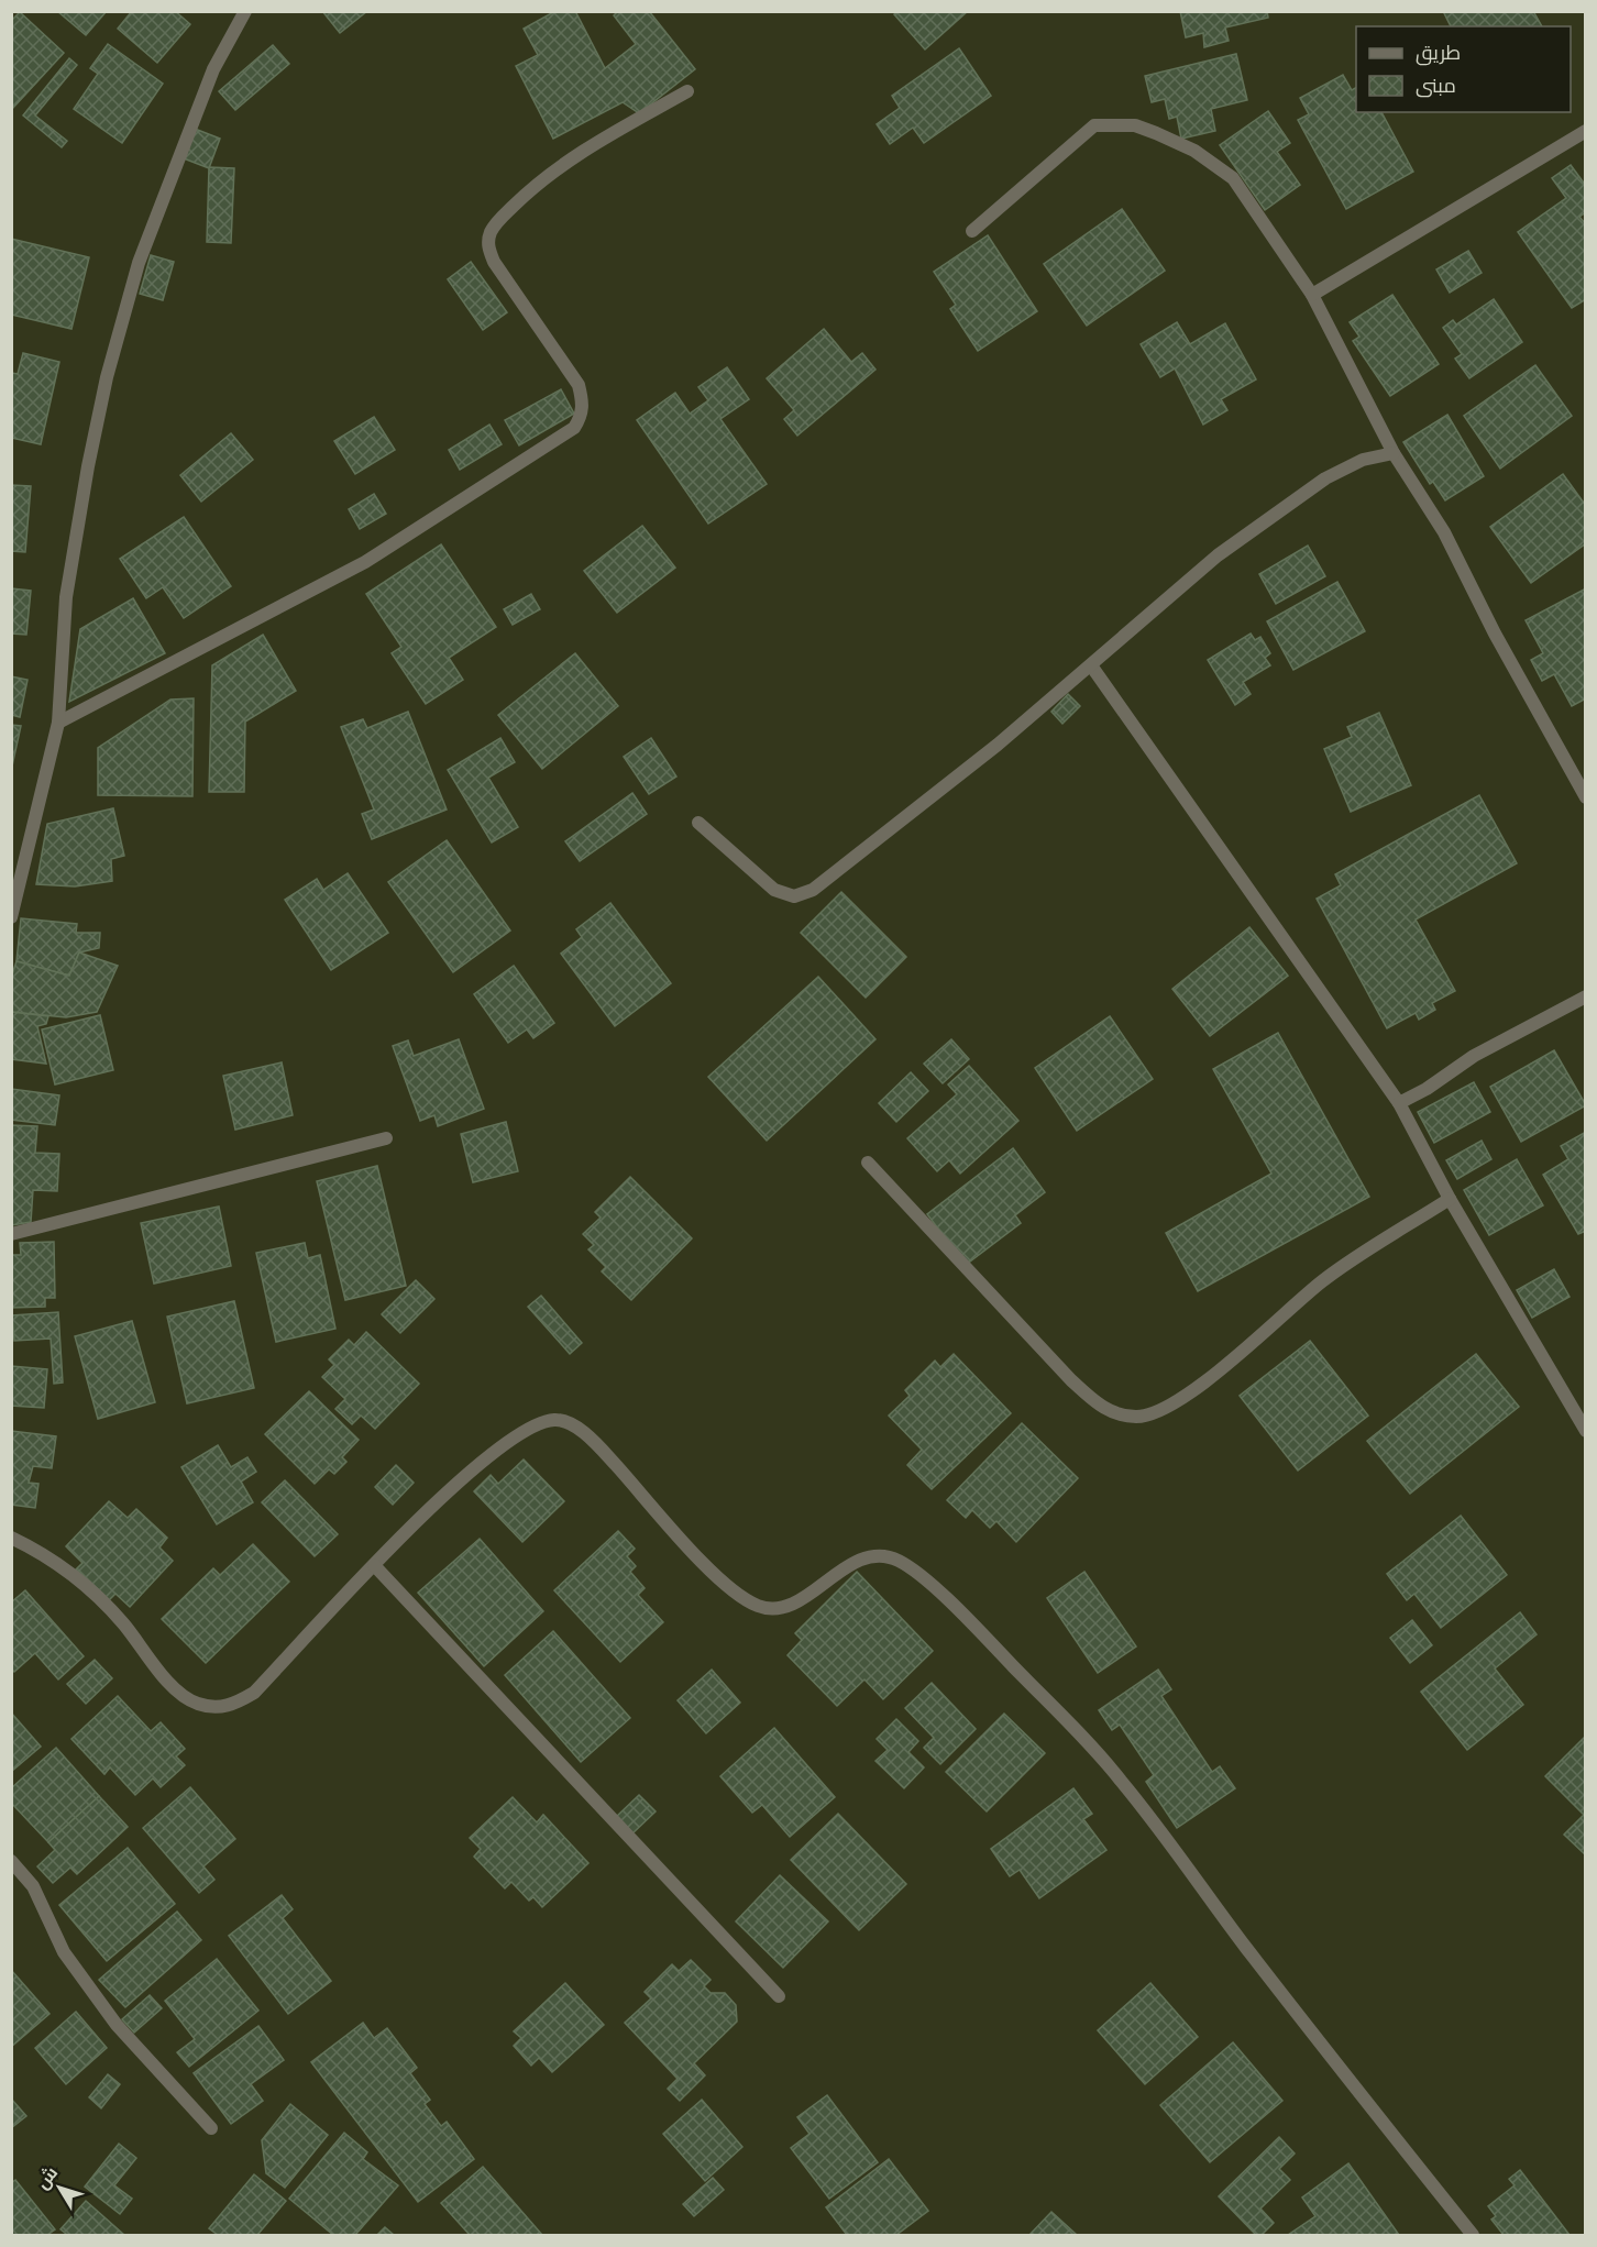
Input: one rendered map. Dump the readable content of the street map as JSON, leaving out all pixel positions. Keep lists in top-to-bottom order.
{
  "legend": ["طريق", "مبنى"],
  "north": "top left"
}
